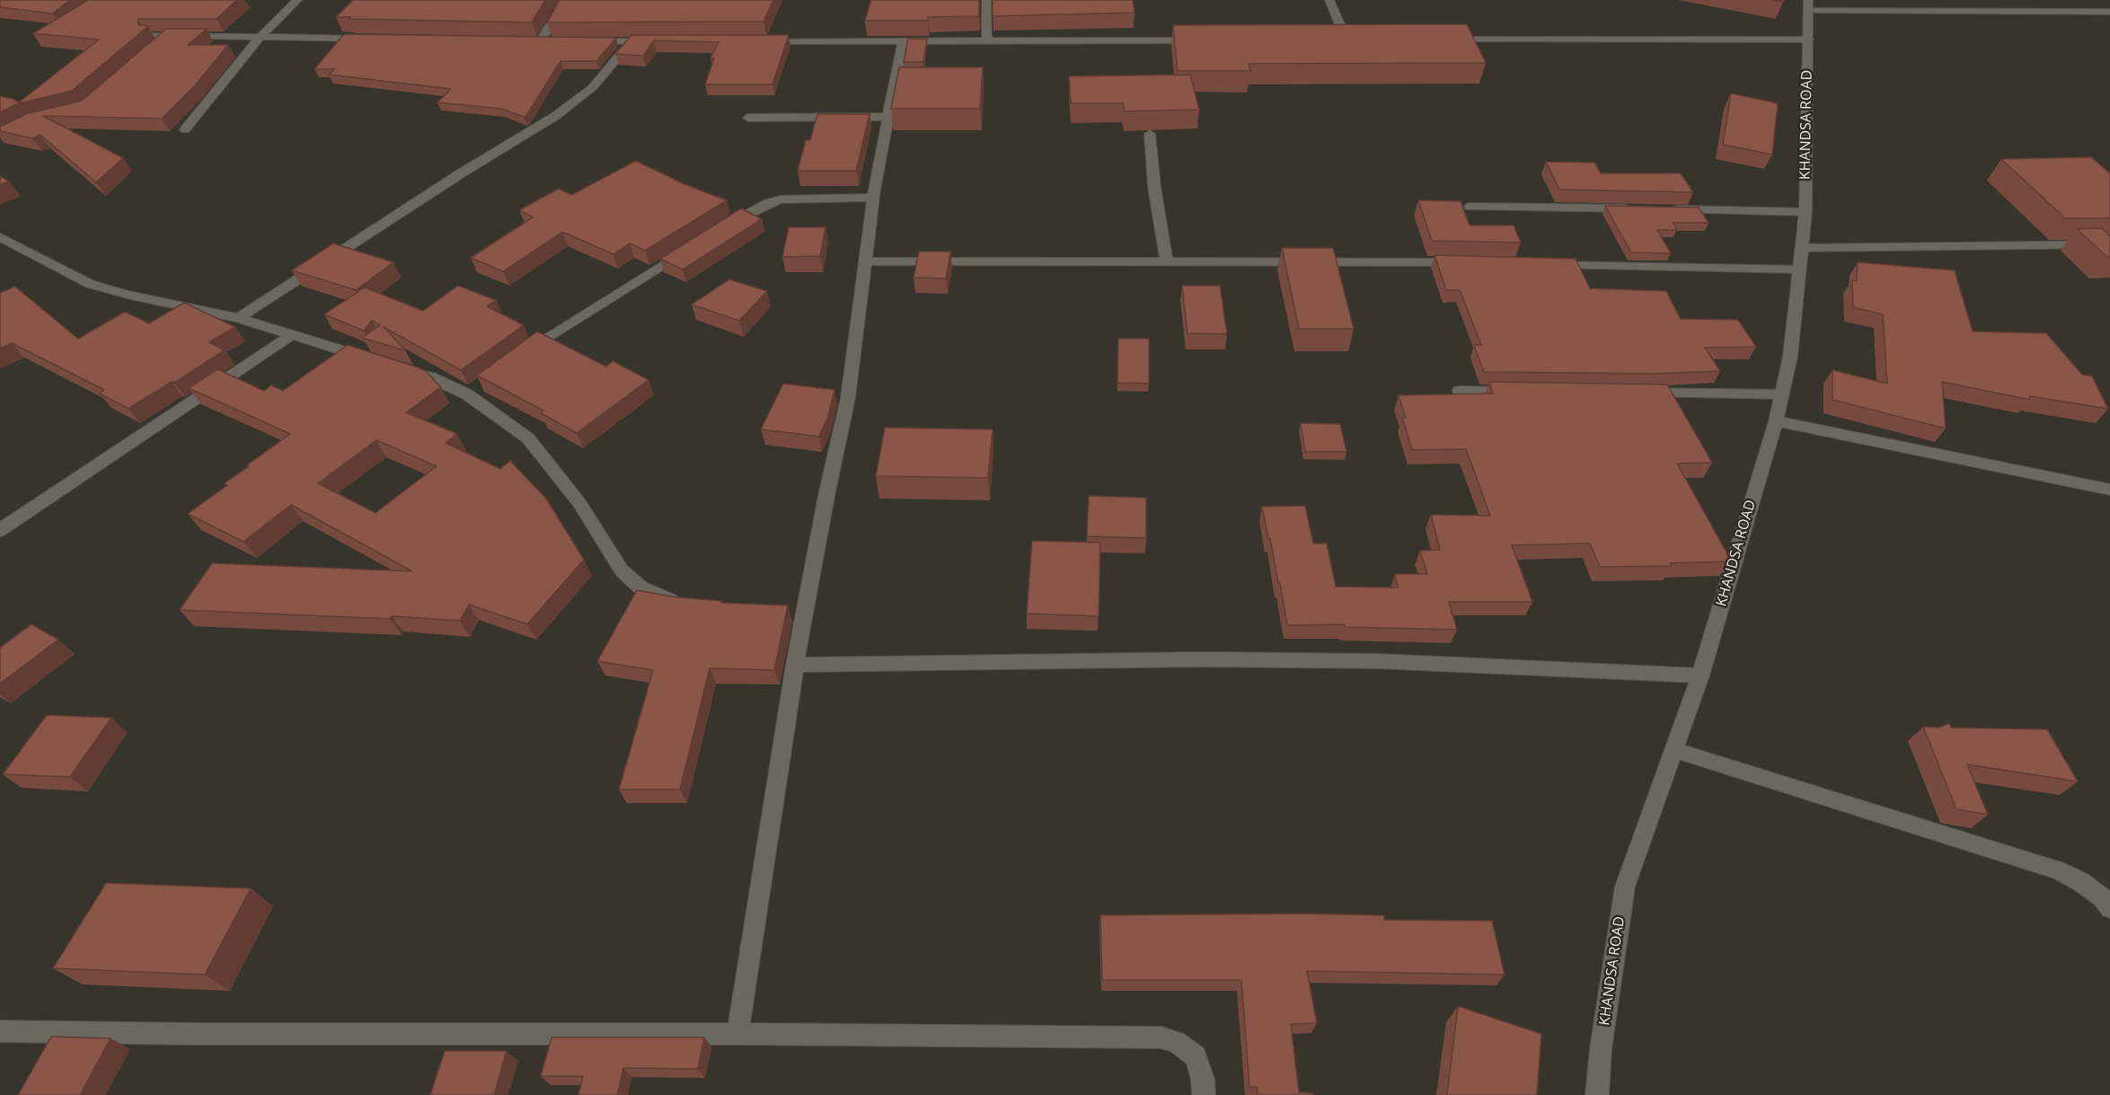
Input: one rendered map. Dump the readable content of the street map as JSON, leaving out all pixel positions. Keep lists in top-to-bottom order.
{
  "streets": {
    "street": ["KHANDSA ROAD"]
  }
}
